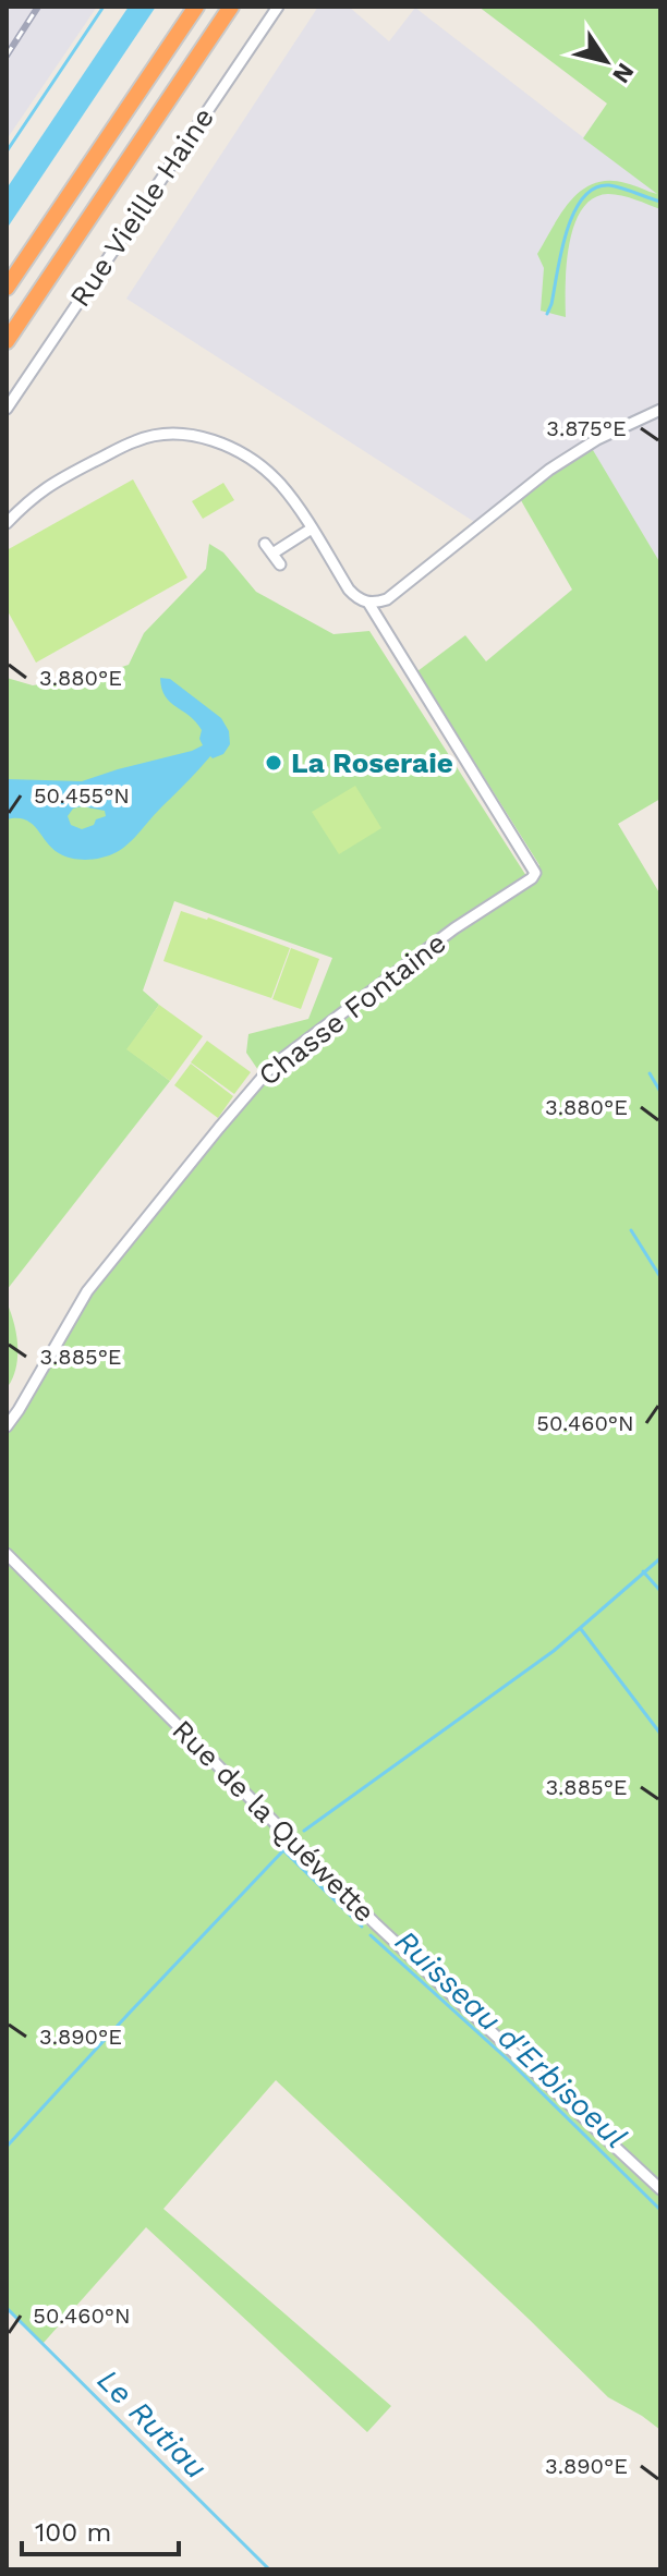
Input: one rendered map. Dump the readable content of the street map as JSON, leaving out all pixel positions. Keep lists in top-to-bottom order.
{
  "streets": {
    "street": ["Rue Vieille Haine", "Chasse Fontaine", "Rue de la Quéwette"]
  },
  "water": ["Ruisseau d'Erbisoeul", "Le Rutiau"],
  "places": ["La Roseraie"],
  "scale_bar": "100 m",
  "north": "bottom right",
  "coordinates": [
    "3.875°E",
    "3.880°E",
    "50.455°N",
    "3.885°E",
    "50.460°N",
    "3.890°E"
  ]
}
